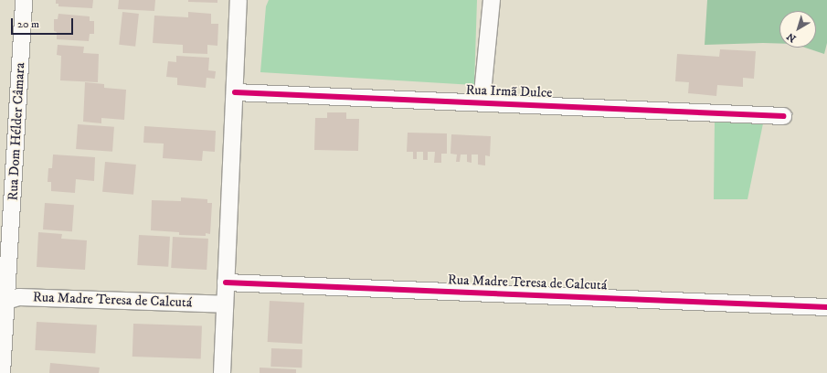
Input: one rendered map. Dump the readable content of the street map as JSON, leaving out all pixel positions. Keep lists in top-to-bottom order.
{
  "streets": {
    "street": ["Rua Irmã Dulce", "Rua Dom Hélder Câmara", "Rua Madre Teresa de Calcutá"]
  },
  "crossings": [
    ["Rua Dom Hélder Câmara", "Rua Madre Teresa de Calcutá"]
  ],
  "scale_bar": "20 m",
  "north": "bottom left"
}
